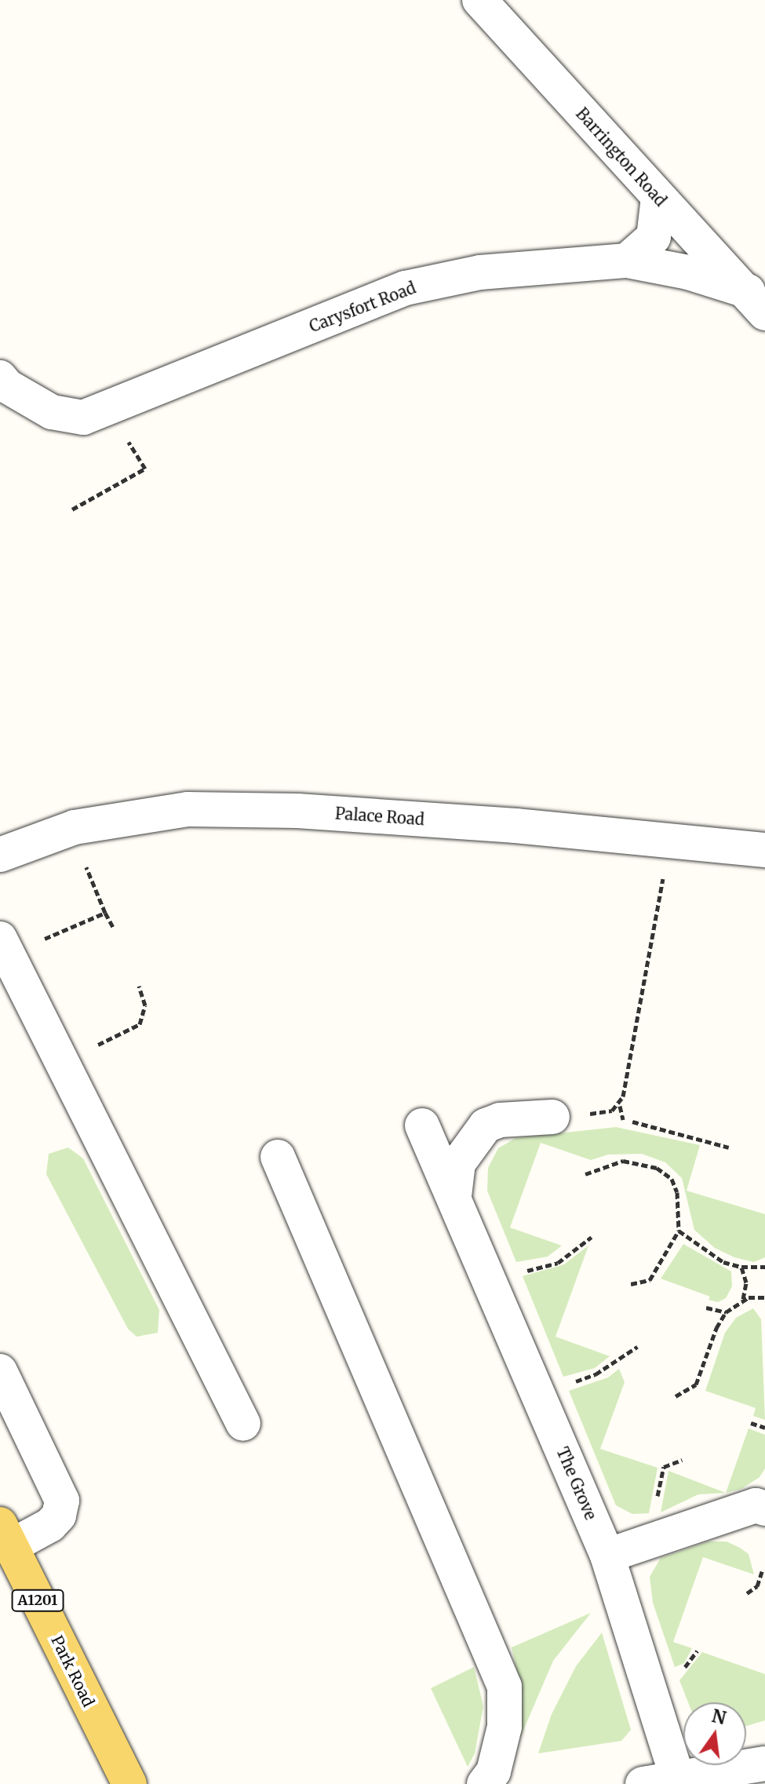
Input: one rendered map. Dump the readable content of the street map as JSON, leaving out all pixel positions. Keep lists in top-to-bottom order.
{
  "streets": {
    "main road": ["A1201", "Park Road"],
    "street": [
      "Barrington Road",
      "Carysfort Road",
      "Palace Road",
      "The Grove"
    ]
  },
  "crossings": [
    ["Barrington Road", "Carysfort Road"]
  ],
  "north": "top"
}
